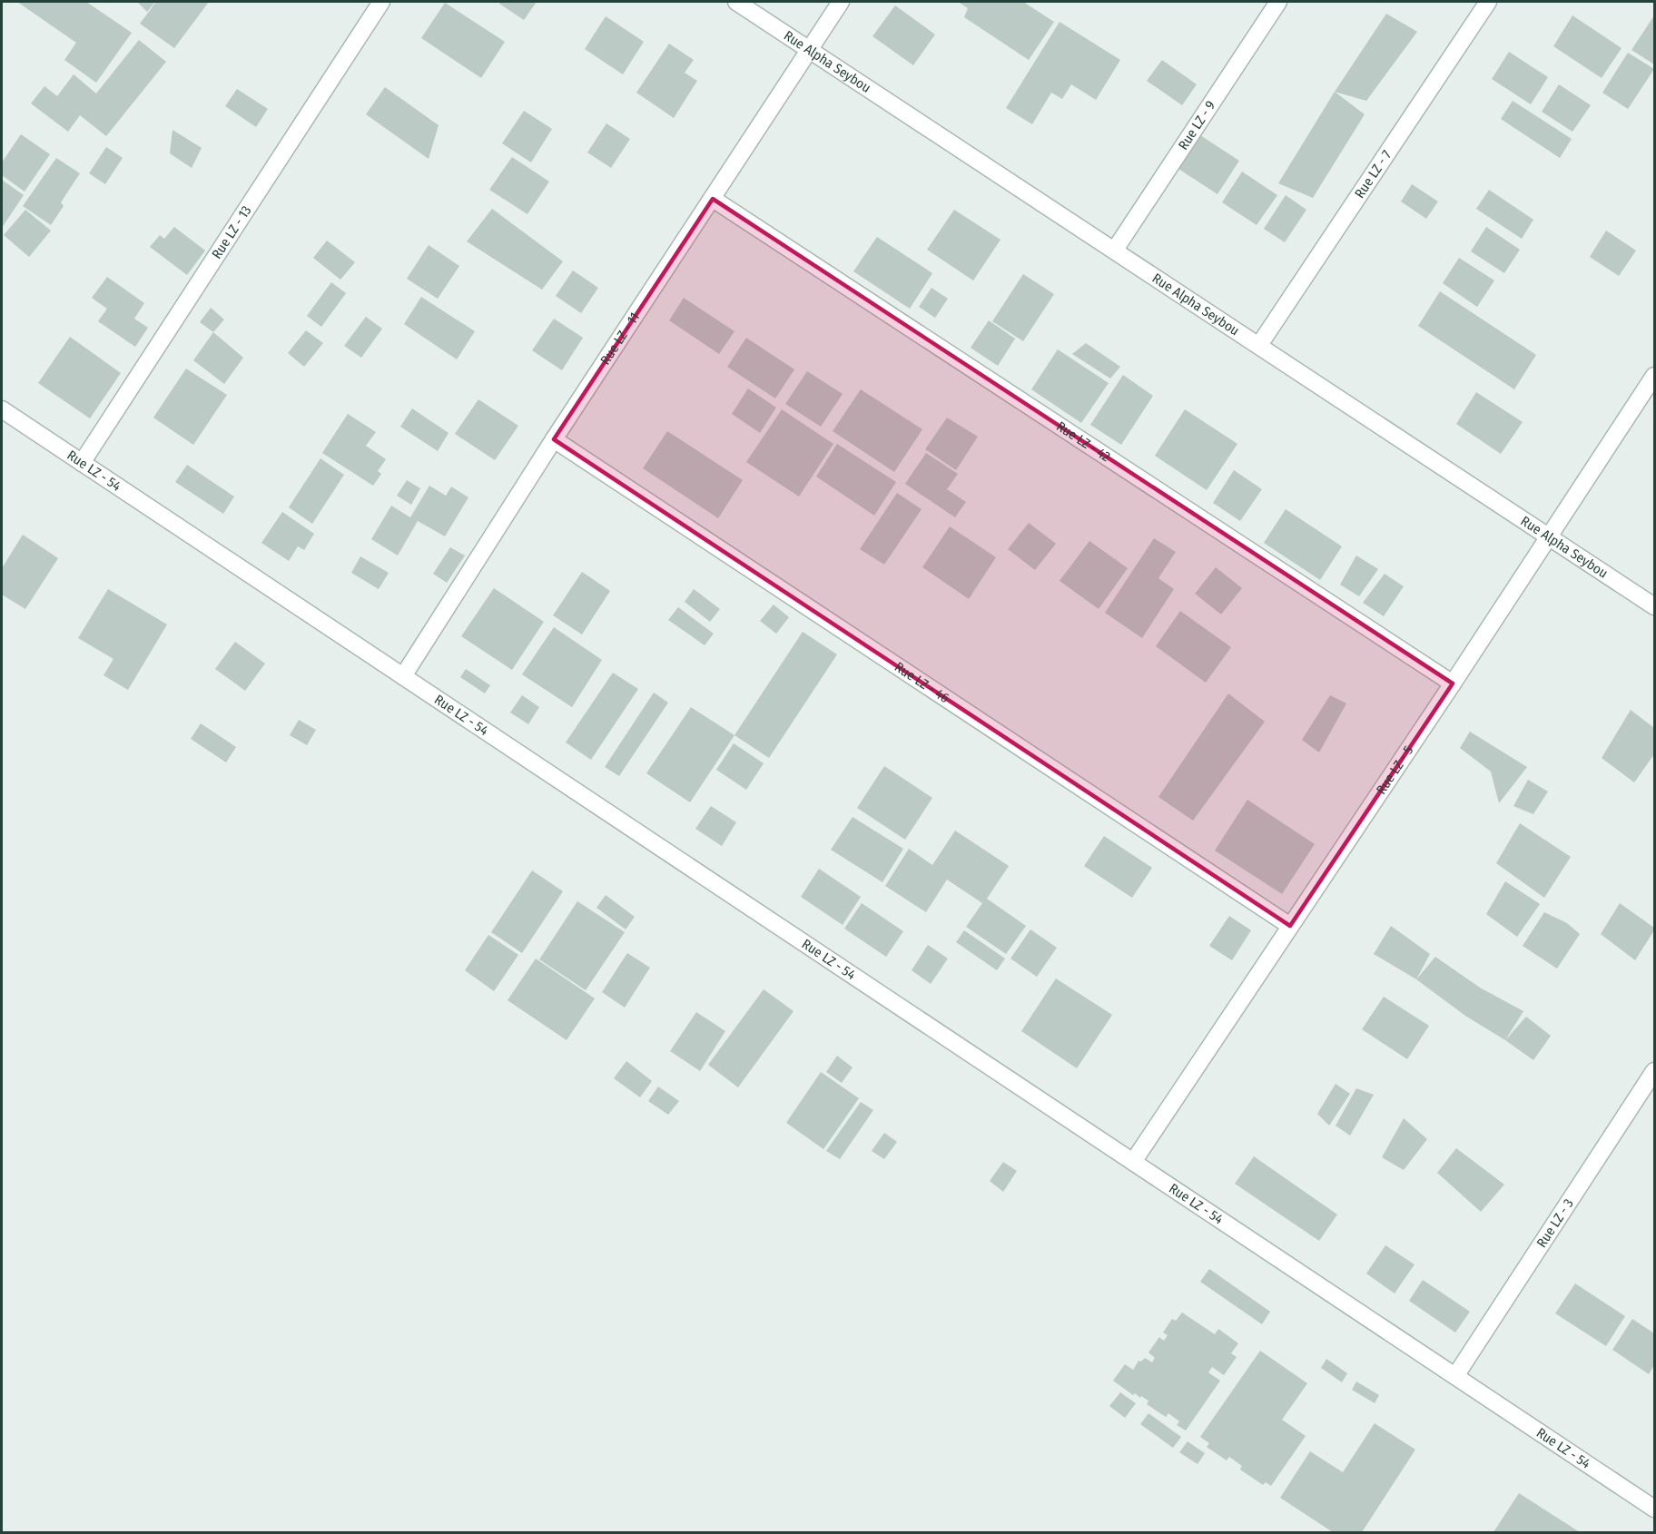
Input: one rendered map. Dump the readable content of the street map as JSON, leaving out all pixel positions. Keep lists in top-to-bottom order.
{
  "streets": {
    "street": [
      "Rue Alpha Seybou",
      "Rue LZ - 9",
      "Rue LZ - 7",
      "Rue LZ - 13",
      "Rue LZ - 11",
      "Rue LZ - 42",
      "Rue LZ - 54",
      "Rue LZ - 46",
      "Rue LZ - 5",
      "Rue LZ - 3"
    ]
  },
  "crossings": [
    ["Rue Alpha Seybou", "Rue LZ - 9"],
    ["Rue Alpha Seybou", "Rue LZ - 7"],
    ["Rue Alpha Seybou", "Rue LZ - 11"],
    ["Rue Alpha Seybou", "Rue LZ - 5"],
    ["Rue LZ - 13", "Rue LZ - 54"],
    ["Rue LZ - 11", "Rue LZ - 42"],
    ["Rue LZ - 11", "Rue LZ - 54"],
    ["Rue LZ - 11", "Rue LZ - 46"],
    ["Rue LZ - 42", "Rue LZ - 5"],
    ["Rue LZ - 54", "Rue LZ - 5"],
    ["Rue LZ - 54", "Rue LZ - 3"],
    ["Rue LZ - 46", "Rue LZ - 5"]
  ]
}
